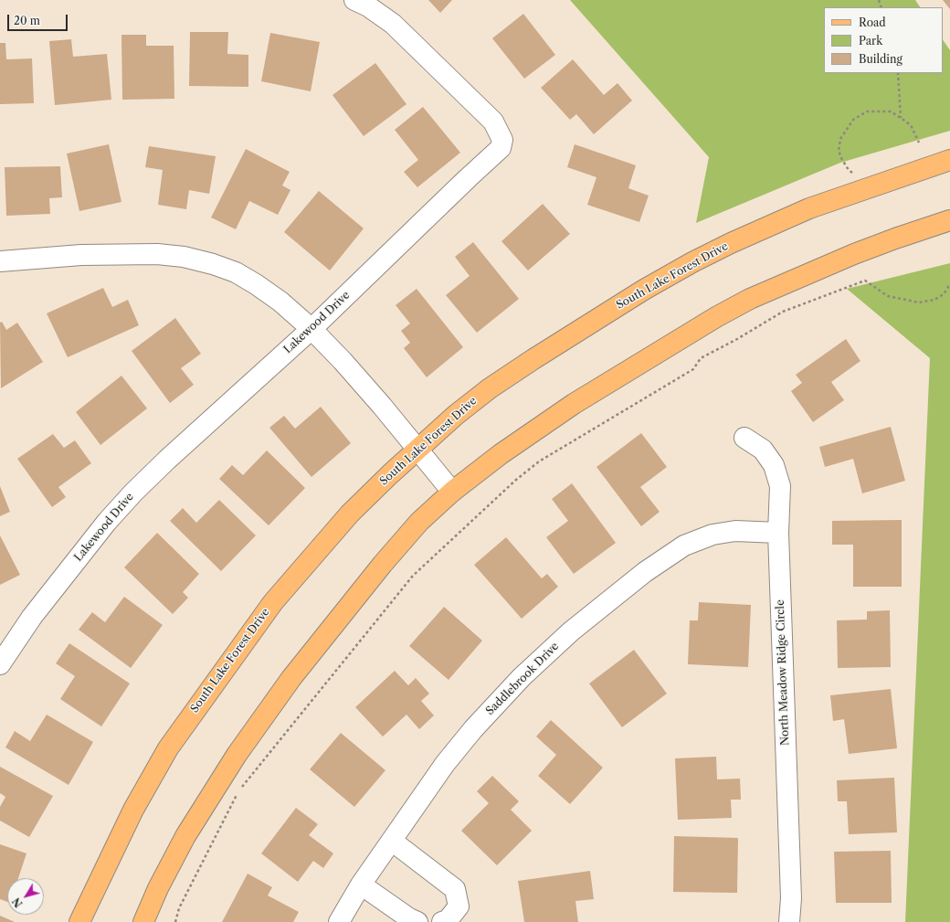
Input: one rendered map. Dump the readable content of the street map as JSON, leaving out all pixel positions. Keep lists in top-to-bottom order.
{
  "streets": {
    "main road": ["South Lake Forest Drive"],
    "street": ["Lakewood Drive", "North Meadow Ridge Circle", "Saddlebrook Drive"]
  },
  "crossings": [
    ["North Meadow Ridge Circle", "Saddlebrook Drive"]
  ],
  "legend": ["Road", "Park", "Building"],
  "scale_bar": "20 m",
  "north": "bottom left"
}
